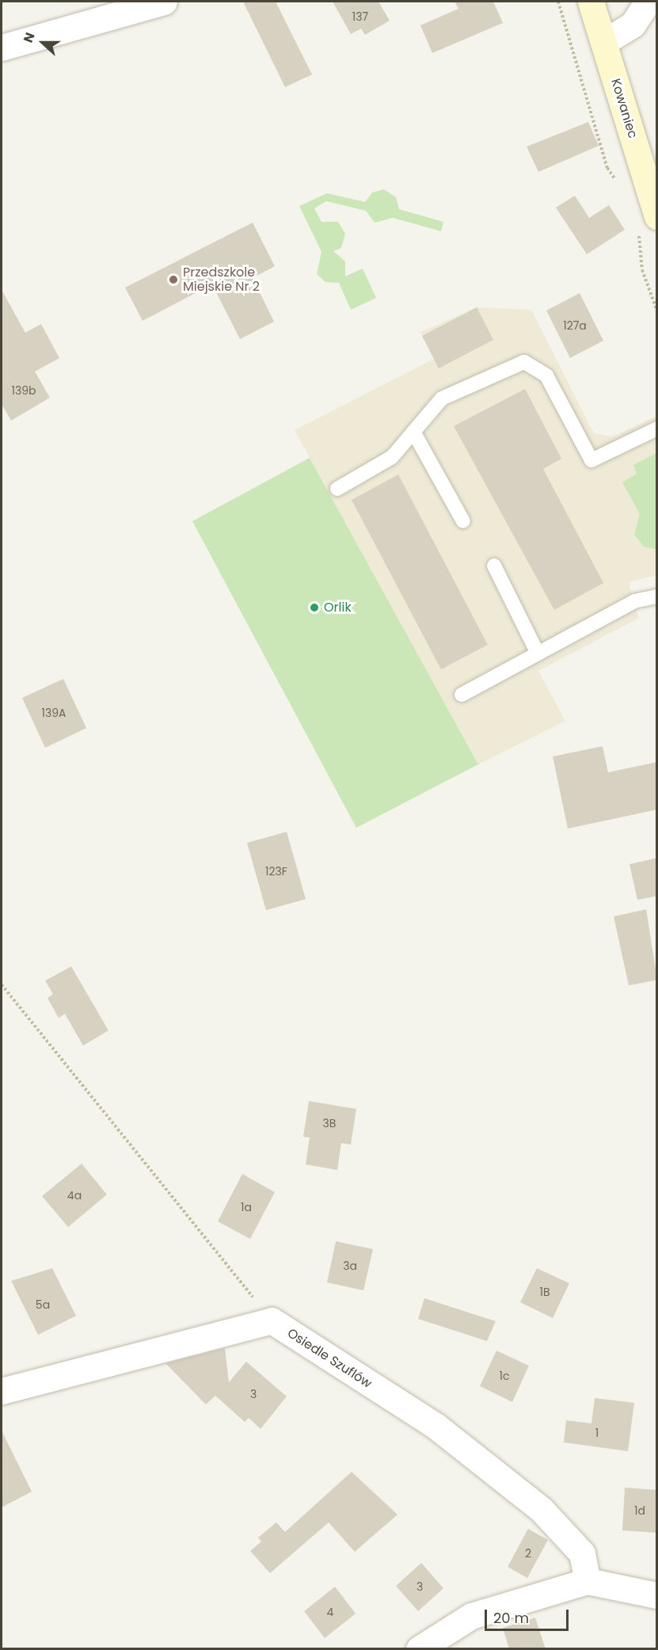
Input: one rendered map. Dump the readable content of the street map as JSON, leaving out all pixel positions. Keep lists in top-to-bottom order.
{
  "streets": {
    "street": ["Kowaniec", "Osiedle Szuflów"]
  },
  "places": ["Przedszkole Miejskie Nr 2", "Orlik"],
  "house_numbers": [
    "137",
    "127a",
    "139b",
    "139A",
    "123F",
    "3B",
    "4a",
    "1a",
    "3a",
    "1B",
    "5a",
    "1c",
    "3",
    "1",
    "1d",
    "2",
    "3",
    "4"
  ],
  "scale_bar": "20 m",
  "north": "left"
}
